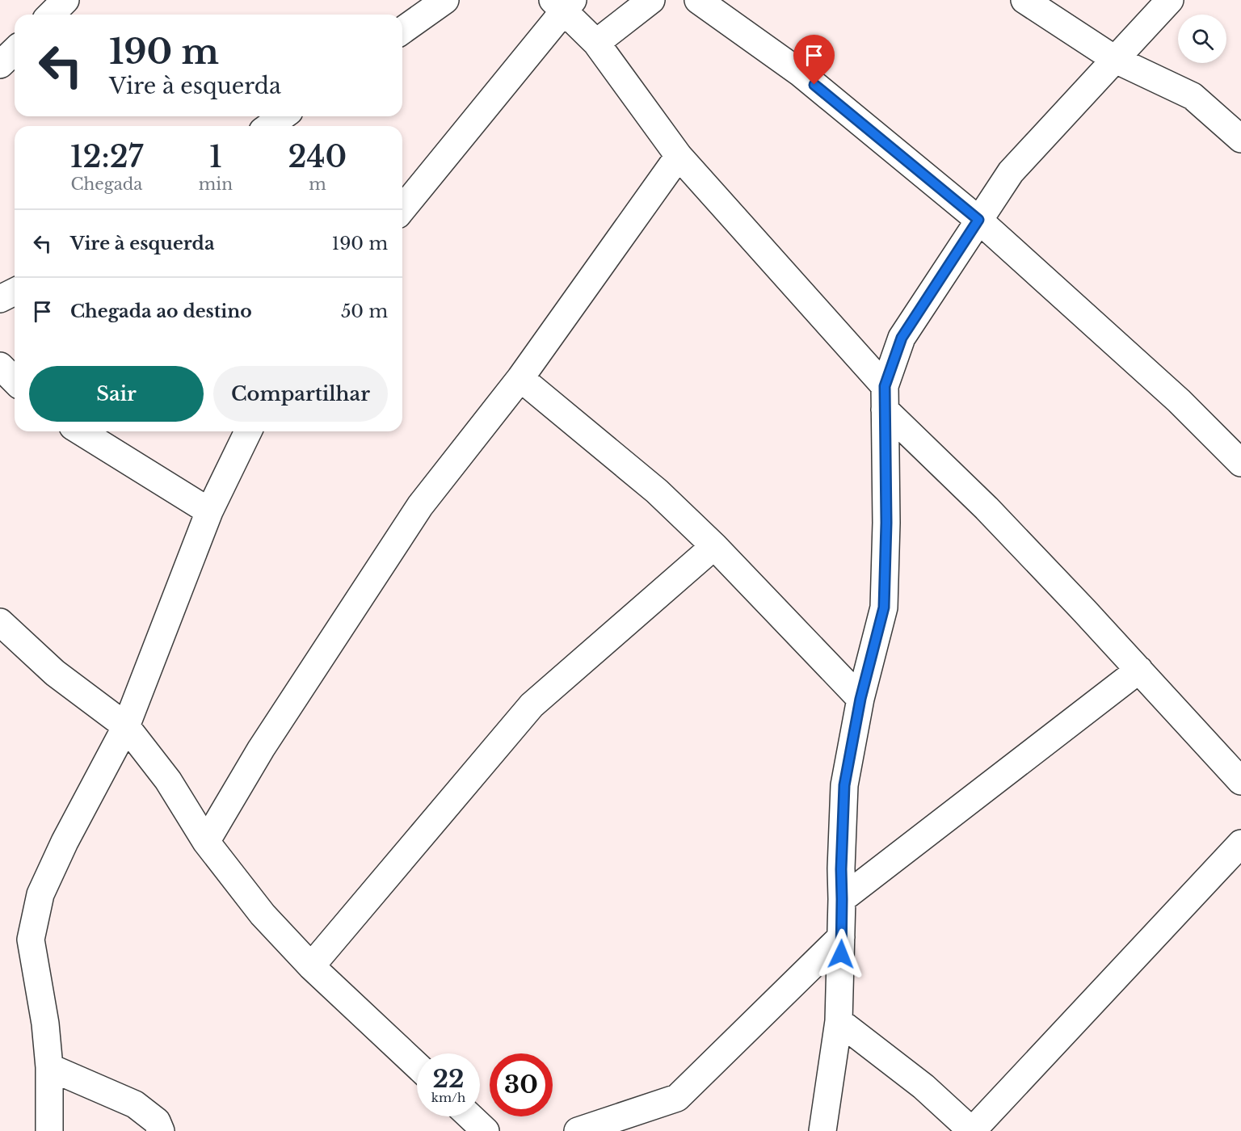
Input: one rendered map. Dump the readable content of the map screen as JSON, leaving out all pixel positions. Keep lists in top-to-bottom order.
{
  "page": {
    "turn": ["190 m", "Vire à esquerda"],
    "eta": [
      "12:27",
      "Chegada",
      "1",
      "min",
      "240",
      "m"
    ],
    "list": [
      {
        "name": "Vire à esquerda",
        "value": "190 m"
      },
      {
        "name": "Chegada ao destino",
        "value": "50 m"
      }
    ],
    "buttons": ["Sair", "Compartilhar"],
    "speed": "22 km/h",
    "limit": "30"
  }
}
